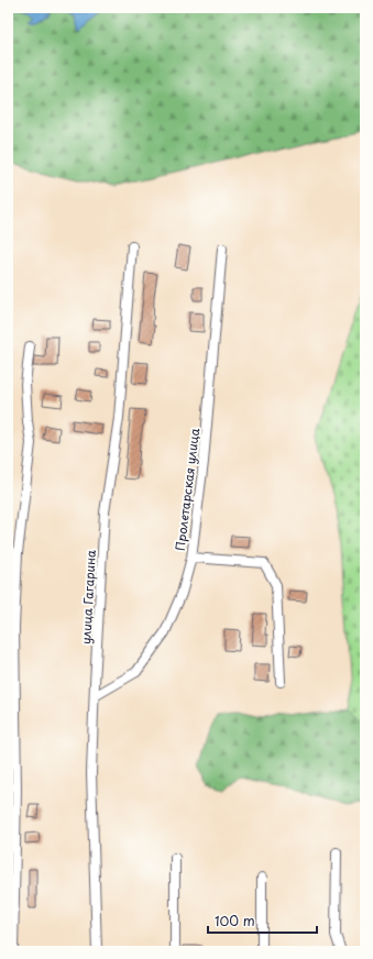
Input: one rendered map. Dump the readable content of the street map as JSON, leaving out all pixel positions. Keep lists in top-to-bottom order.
{
  "streets": {
    "street": ["Пролетарская улица", "улица Гагарина"]
  },
  "crossings": [
    ["Пролетарская улица", "улица Гагарина"]
  ],
  "scale_bar": "100 m"
}
